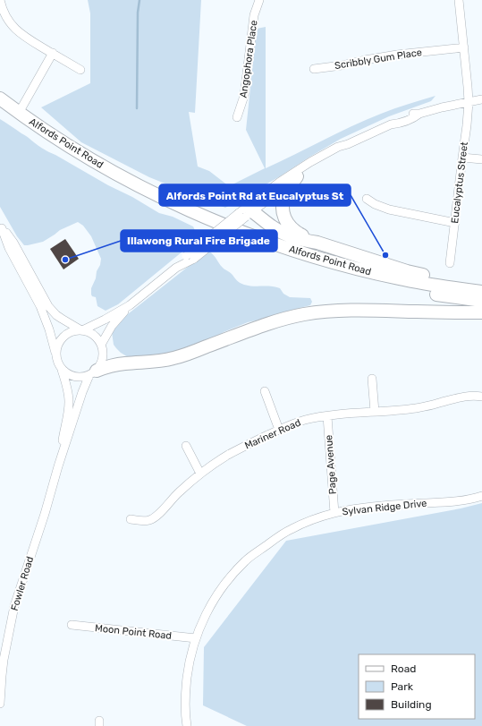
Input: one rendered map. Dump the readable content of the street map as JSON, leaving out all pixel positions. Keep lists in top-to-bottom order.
{
  "streets": {
    "highway": ["Alfords Point Road"],
    "street": [
      "Angophora Place",
      "Scribbly Gum Place",
      "Eucalyptus Street",
      "Mariner Road",
      "Page Avenue",
      "Sylvan Ridge Drive",
      "Fowler Road",
      "Moon Point Road"
    ]
  },
  "crossings": [
    ["Mariner Road", "Page Avenue"],
    ["Page Avenue", "Sylvan Ridge Drive"],
    ["Sylvan Ridge Drive", "Moon Point Road"]
  ],
  "places": ["Alfords Point Rd at Eucalyptus St", "Illawong Rural Fire Brigade"],
  "legend": ["Road", "Park", "Building"]
}
